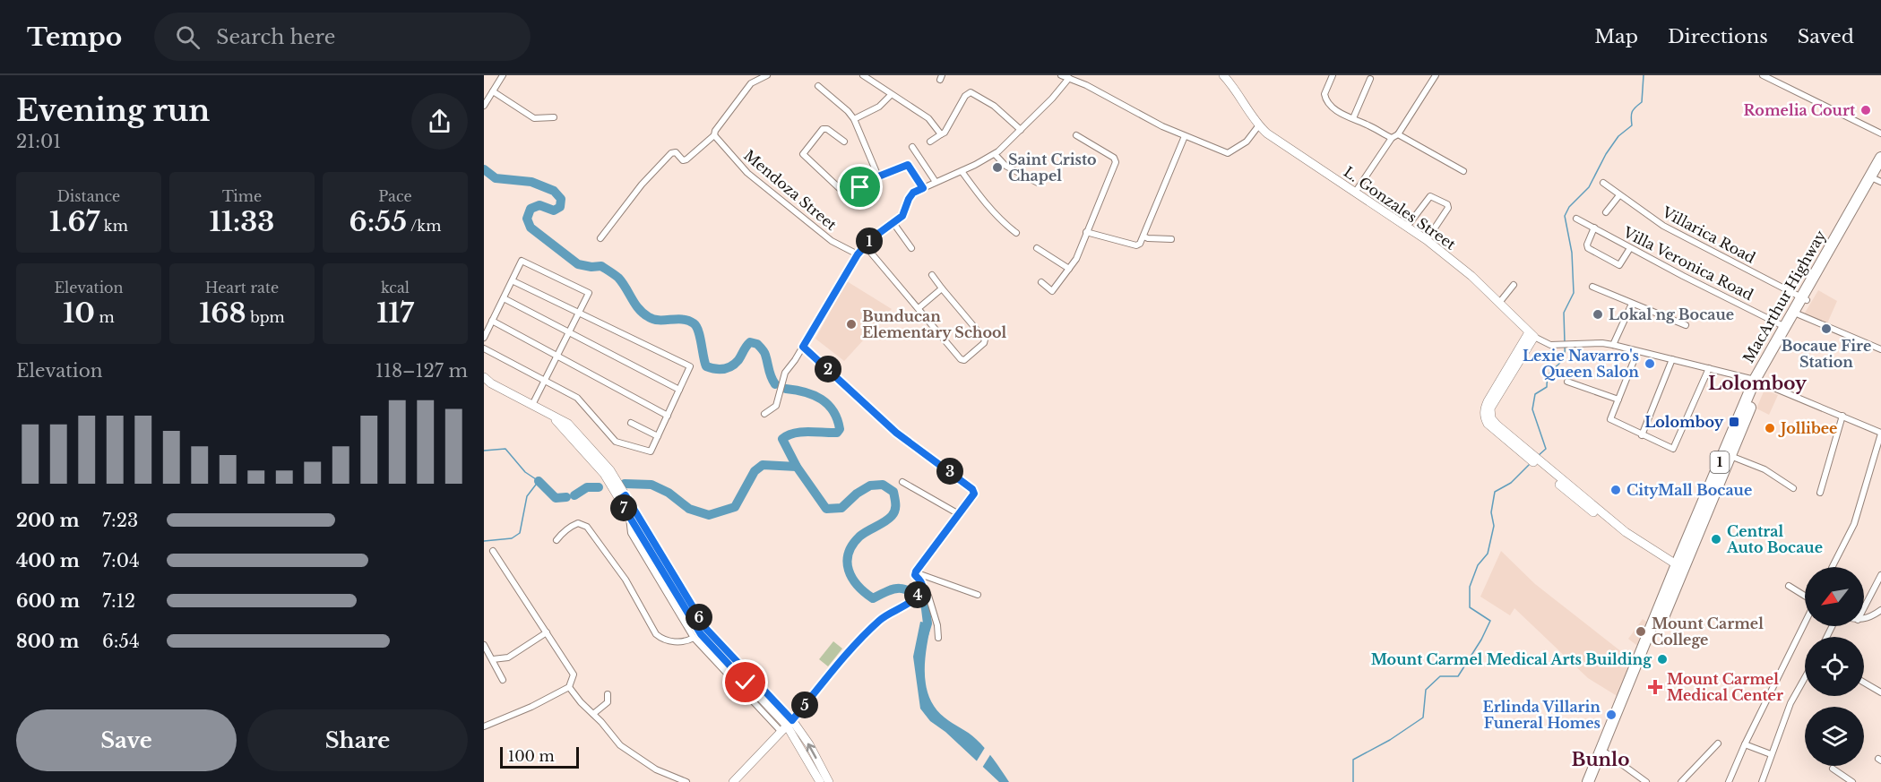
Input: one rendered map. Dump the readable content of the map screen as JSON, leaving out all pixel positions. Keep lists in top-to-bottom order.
{
  "streets": {
    "highway": ["MacArthur Highway", "1"],
    "main road": ["L. Gonzales Street"],
    "street": ["Mendoza Street", "Villarica Road", "Villa Veronica Road"]
  },
  "crossings": [
    ["L. Gonzales Street", "MacArthur Highway"],
    ["Villarica Road", "MacArthur Highway"],
    ["Villa Veronica Road", "MacArthur Highway"]
  ],
  "districts": ["Lolomboy", "Bunlo"],
  "places": {
    "other": [
      "Romelia Court",
      "Saint Cristo Chapel",
      "Lokal ng Bocaue",
      "Bunducan Elementary School",
      "Bocaue Fire Station",
      "Lexie Navarro's Queen Salon",
      "Jollibee",
      "CityMall Bocaue",
      "Central Auto Bocaue",
      "Mount Carmel College",
      "Mount Carmel Medical Arts Building",
      "Erlinda Villarin Funeral Homes"
    ],
    "transit": ["Lolomboy"],
    "health": ["Mount Carmel Medical Center"]
  },
  "scale_bar": "100 m",
  "north": "bottom left",
  "page": {
    "header": "Tempo",
    "search": "Search here",
    "nav": ["Map", "Directions", "Saved"],
    "heading": ["Evening run", "21:01"],
    "stats": [
      ["Distance", "1.67 km"],
      ["Time", "11:33"],
      ["Pace", "6:55 /km"],
      ["Elevation", "10 m"],
      ["Heart rate", "168 bpm"],
      ["kcal", "117"]
    ],
    "pins": [
      "1",
      "2",
      "3",
      "7",
      "4",
      "6",
      "5"
    ],
    "chart": ["Elevation", "118–127 m"],
    "list": [
      {
        "name": "200 m",
        "note": "7:23"
      },
      {
        "name": "400 m",
        "note": "7:04"
      },
      {
        "name": "600 m",
        "note": "7:12"
      },
      {
        "name": "800 m",
        "note": "6:54"
      }
    ],
    "buttons": ["Save", "Share"],
    "scale": "100 m"
  }
}
